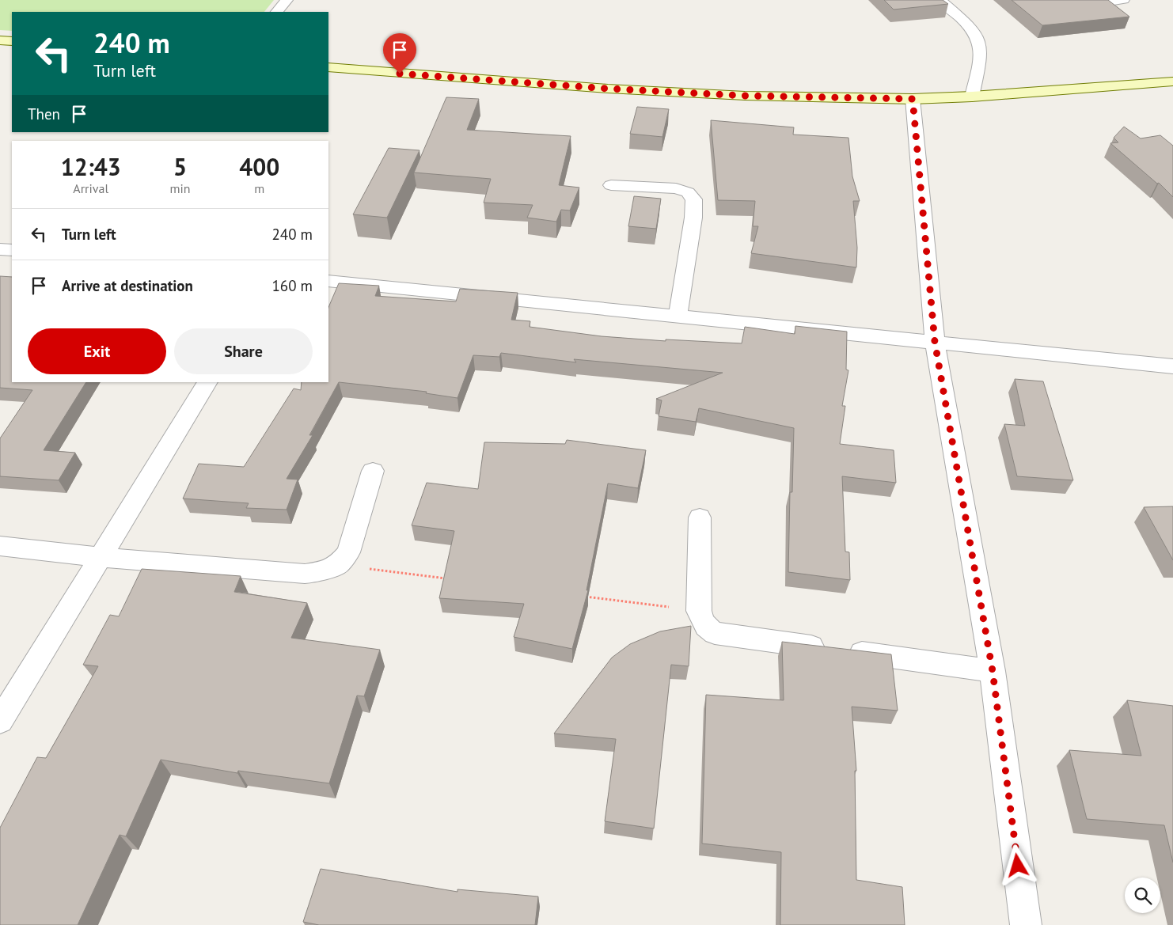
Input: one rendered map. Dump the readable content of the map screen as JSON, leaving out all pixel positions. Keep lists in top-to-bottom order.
{
  "page": {
    "turn": ["240 m", "Turn left"],
    "then": "Then",
    "eta": [
      "12:43",
      "Arrival",
      "5",
      "min",
      "400",
      "m"
    ],
    "list": [
      {
        "name": "Turn left",
        "value": "240 m"
      },
      {
        "name": "Arrive at destination",
        "value": "160 m"
      }
    ],
    "buttons": ["Exit", "Share"]
  }
}
